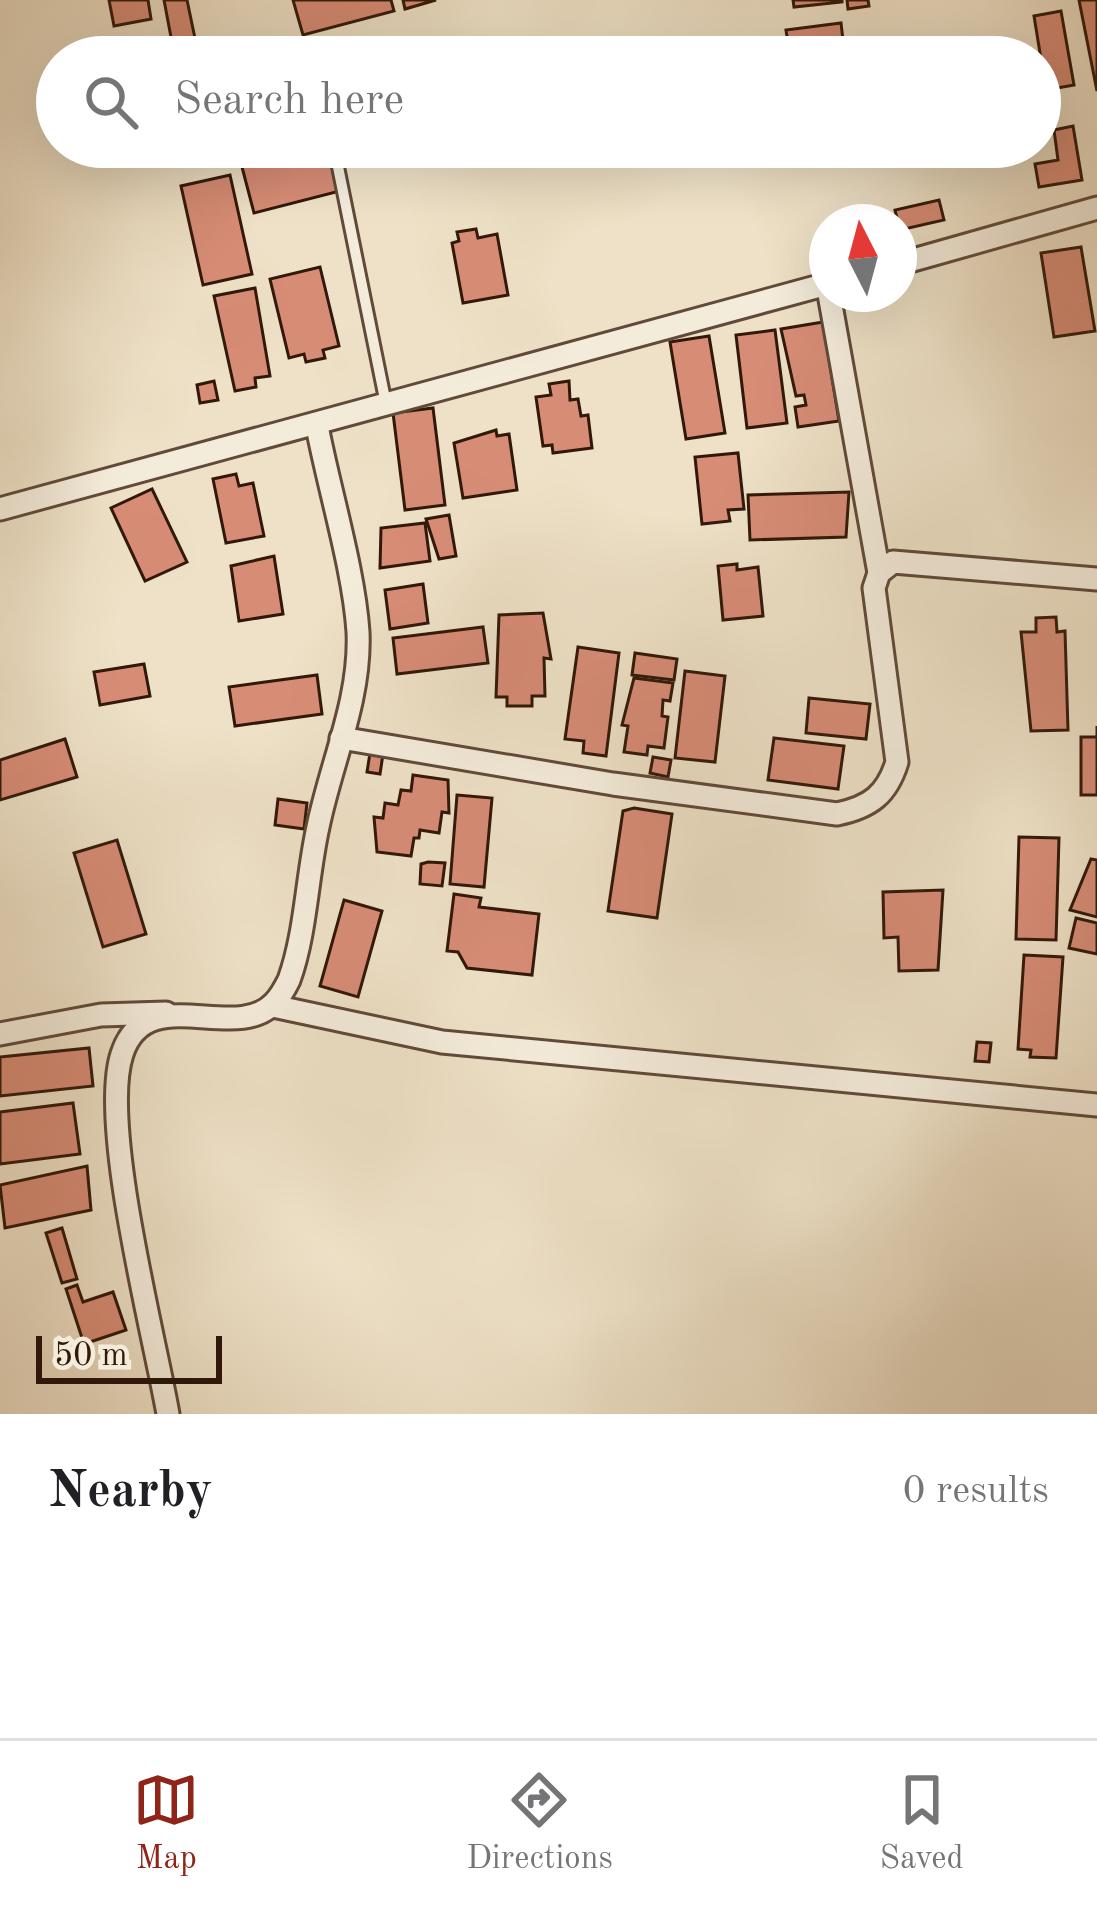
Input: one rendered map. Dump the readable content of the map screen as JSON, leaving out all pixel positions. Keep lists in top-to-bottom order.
{
  "scale_bar": "50 m",
  "north": "top",
  "page": {
    "search": "Search here",
    "scale": "50 m",
    "heading": ["Nearby", "0 results"],
    "nav": ["Map", "Directions", "Saved"]
  }
}
